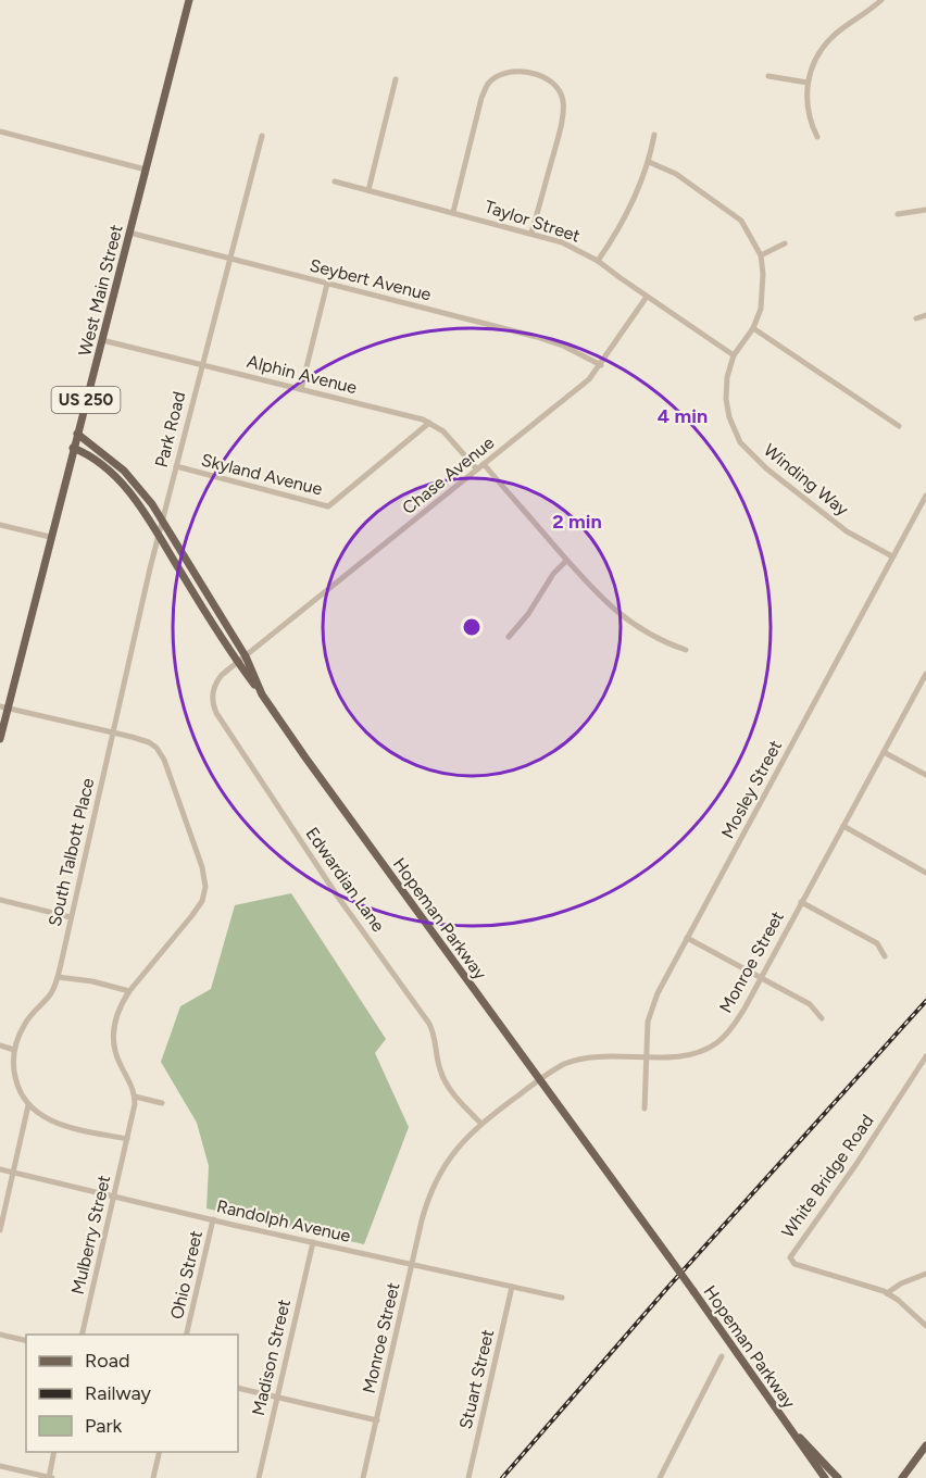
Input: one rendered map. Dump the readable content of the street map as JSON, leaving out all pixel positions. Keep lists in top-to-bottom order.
{
  "streets": {
    "main road": ["West Main Street", "US 250", "Hopeman Parkway"],
    "street": [
      "Taylor Street",
      "Seybert Avenue",
      "Alphin Avenue",
      "Park Road",
      "Skyland Avenue",
      "Chase Avenue",
      "Winding Way",
      "Mosley Street",
      "South Talbott Place",
      "Edwardian Lane",
      "Monroe Street",
      "White Bridge Road",
      "Randolph Avenue",
      "Mulberry Street",
      "Ohio Street",
      "Madison Street",
      "Stuart Street"
    ]
  },
  "crossings": [
    ["Taylor Street", "Chase Avenue"],
    ["Taylor Street", "Winding Way"],
    ["Seybert Avenue", "West Main Street"],
    ["Seybert Avenue", "Park Road"],
    ["Seybert Avenue", "Chase Avenue"],
    ["West Main Street", "Alphin Avenue"],
    ["West Main Street", "Hopeman Parkway"],
    ["Alphin Avenue", "Park Road"],
    ["Alphin Avenue", "Skyland Avenue"],
    ["Alphin Avenue", "Chase Avenue"],
    ["Park Road", "Skyland Avenue"],
    ["Park Road", "South Talbott Place"],
    ["Park Road", "Hopeman Parkway"],
    ["Chase Avenue", "Edwardian Lane"],
    ["Chase Avenue", "Hopeman Parkway"],
    ["Winding Way", "Mosley Street"],
    ["Mosley Street", "Monroe Street"],
    ["Edwardian Lane", "Hopeman Parkway"],
    ["Edwardian Lane", "Monroe Street"],
    ["Hopeman Parkway", "Monroe Street"],
    ["Monroe Street", "Randolph Avenue"],
    ["Randolph Avenue", "Mulberry Street"],
    ["Randolph Avenue", "Ohio Street"],
    ["Randolph Avenue", "Madison Street"],
    ["Randolph Avenue", "Stuart Street"]
  ],
  "legend": ["Road", "Railway", "Park"],
  "rings": ["4 min", "2 min"]
}
